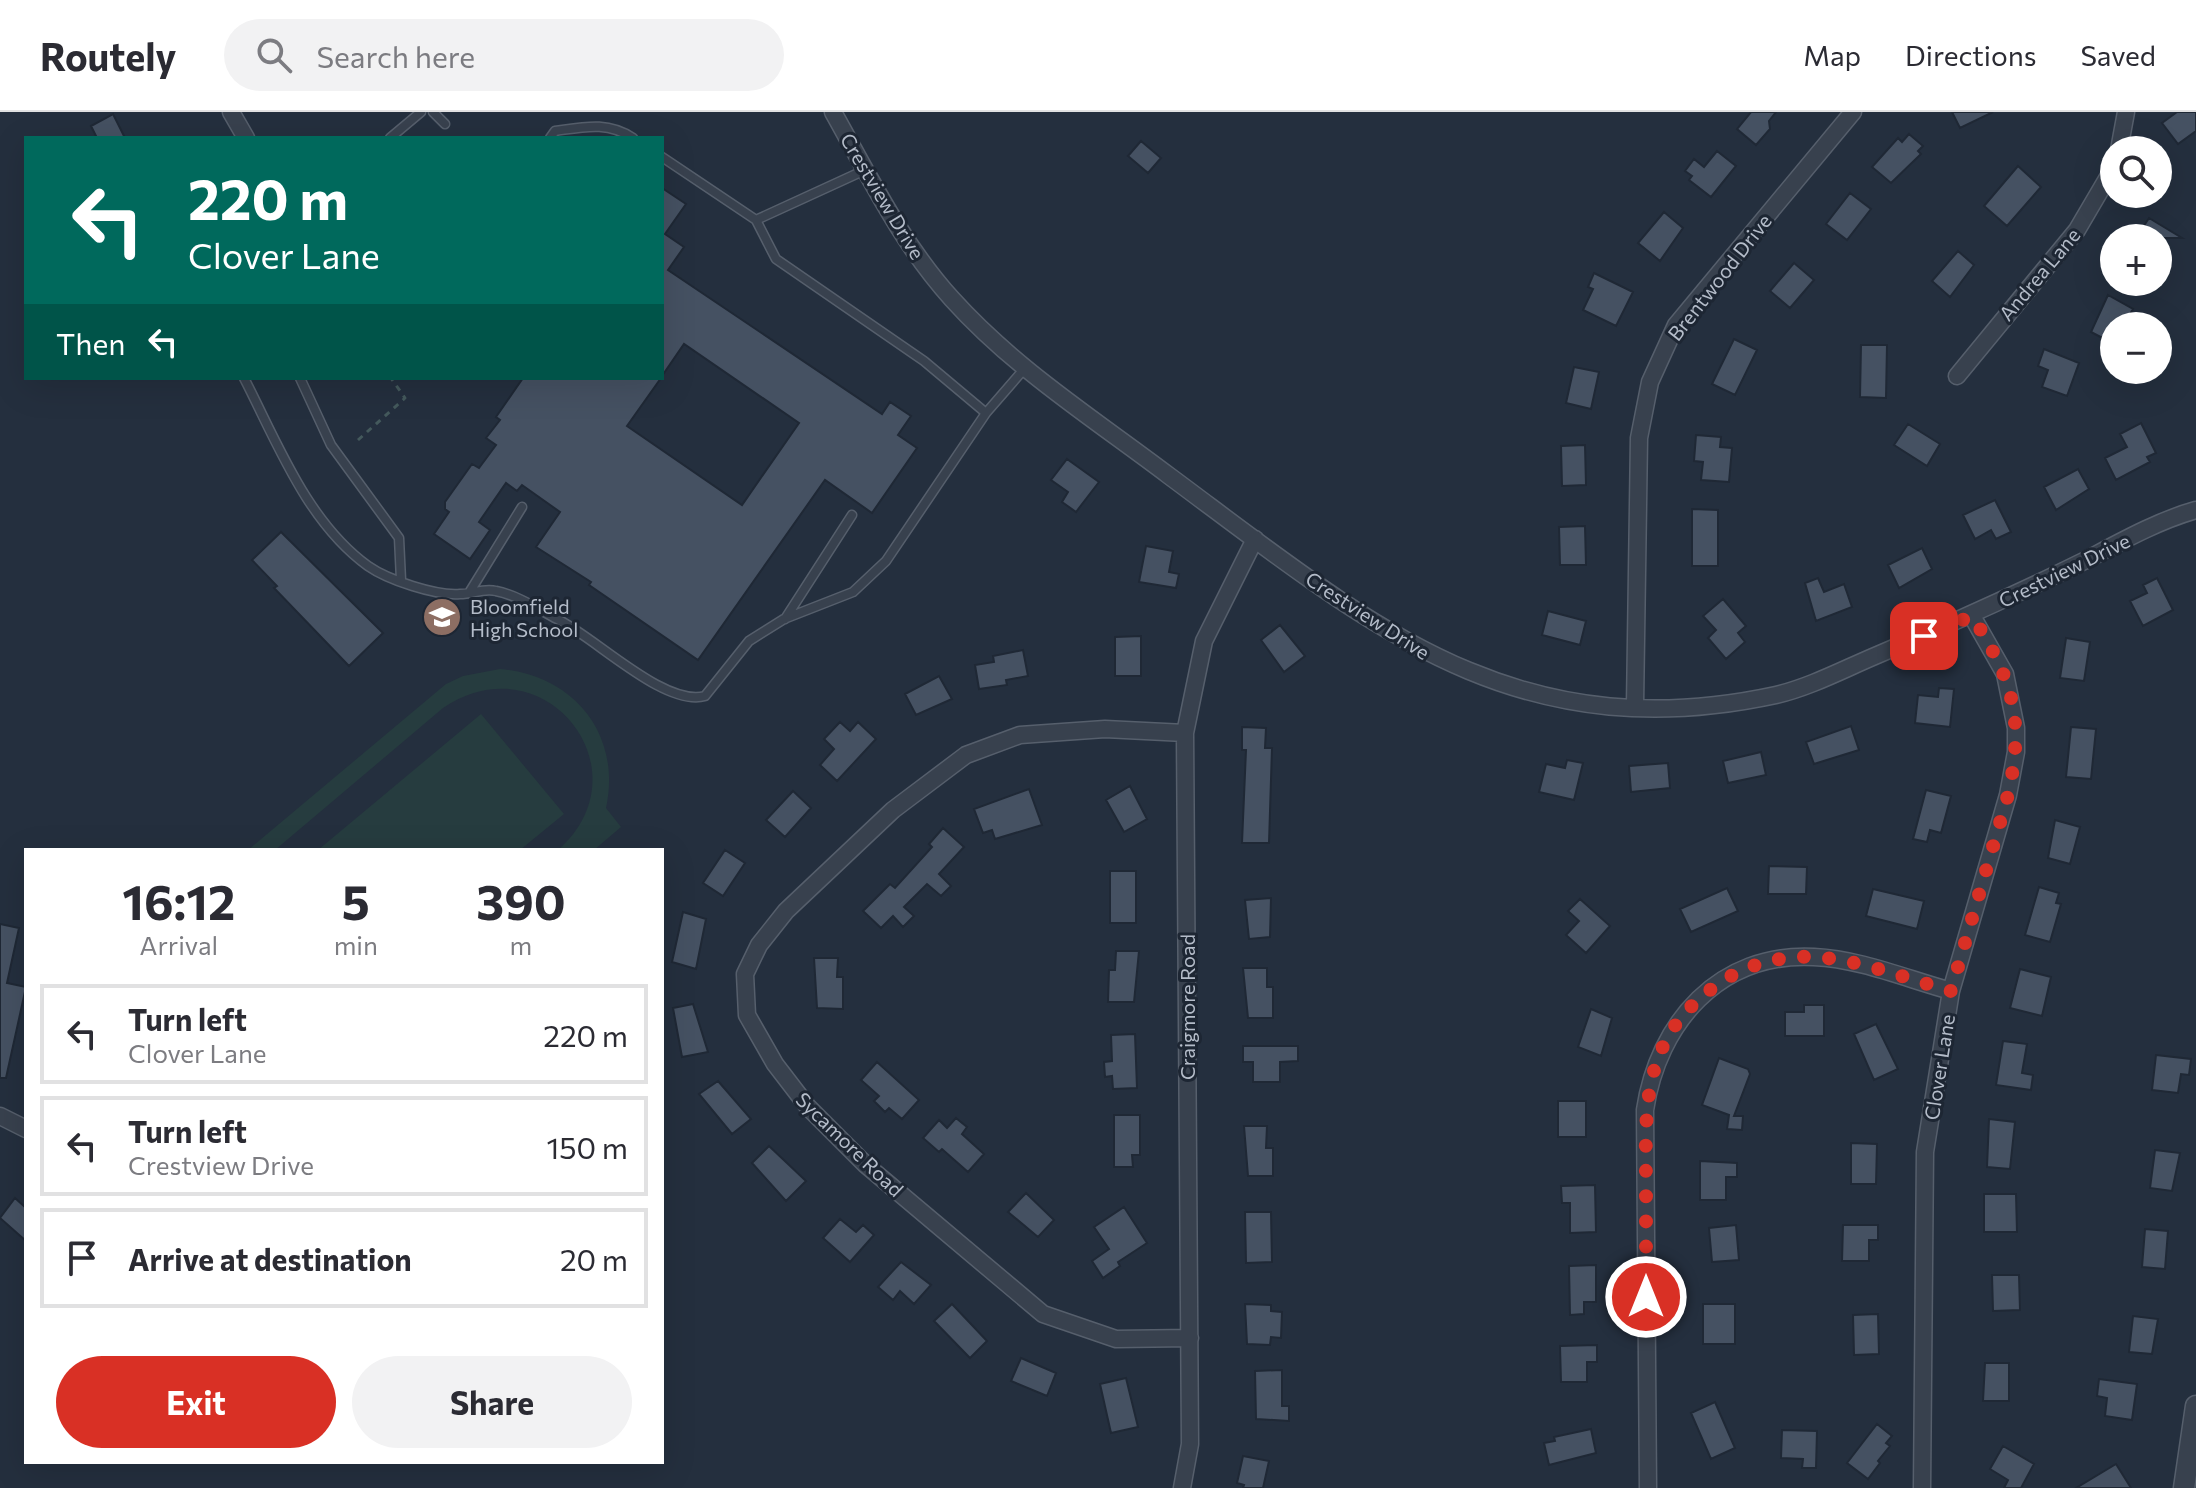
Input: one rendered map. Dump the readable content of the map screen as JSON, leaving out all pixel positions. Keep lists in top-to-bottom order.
{
  "streets": {
    "street": [
      "Crestview Drive",
      "Andrea Lane",
      "Brentwood Drive",
      "Craigmore Road",
      "Clover Lane",
      "Sycamore Road"
    ]
  },
  "crossings": [
    ["Crestview Drive", "Brentwood Drive"],
    ["Crestview Drive", "Craigmore Road"],
    ["Crestview Drive", "Clover Lane"],
    ["Craigmore Road", "Sycamore Road"]
  ],
  "places": {
    "school or university": ["Bloomfield High School"]
  },
  "page": {
    "header": "Routely",
    "search": "Search here",
    "nav": ["Map", "Directions", "Saved"],
    "map_buttons": ["+", "−"],
    "turn": ["220 m", "Clover Lane"],
    "then": "Then",
    "eta": [
      "16:12",
      "Arrival",
      "5",
      "min",
      "390",
      "m"
    ],
    "list": [
      {
        "name": "Turn left",
        "note": "Clover Lane",
        "value": "220 m"
      },
      {
        "name": "Turn left",
        "note": "Crestview Drive",
        "value": "150 m"
      },
      {
        "name": "Arrive at destination",
        "value": "20 m"
      }
    ],
    "buttons": ["Exit", "Share"]
  }
}
